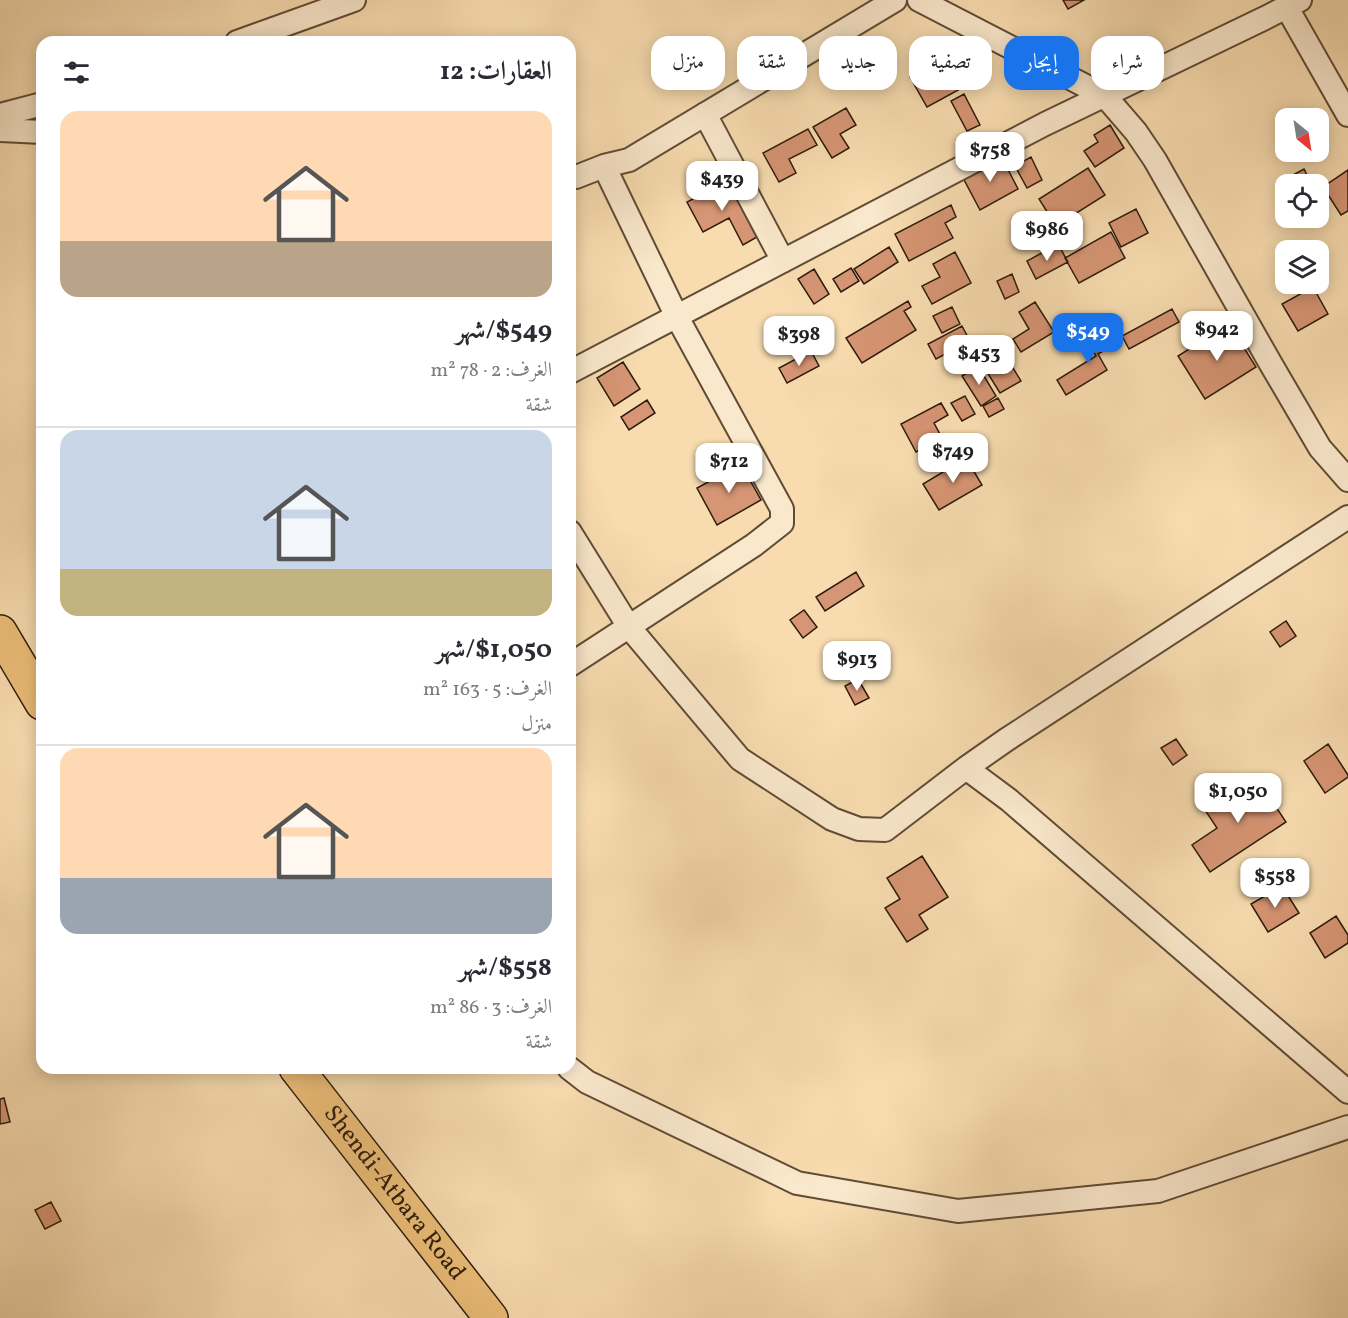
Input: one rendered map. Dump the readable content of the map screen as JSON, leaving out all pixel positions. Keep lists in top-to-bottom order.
{
  "streets": {
    "highway": ["Shendi-Atbara Road"]
  },
  "north": "bottom right",
  "page": {
    "chip": [
      "شراء",
      "إيجار",
      "تصفية",
      "جديد",
      "شقة",
      "منزل"
    ],
    "heading": "العقارات: 12",
    "list": [
      {
        "name": "$549/شهر",
        "note": "الغرف: 2 · 78 m² · شقة"
      },
      {
        "name": "$1,050/شهر",
        "note": "الغرف: 5 · 163 m² · منزل"
      },
      {
        "name": "$558/شهر",
        "note": "الغرف: 3 · 86 m² · شقة"
      }
    ],
    "price": [
      "$758",
      "$439",
      "$986",
      "$942",
      "$549",
      "$398",
      "$453",
      "$749",
      "$712",
      "$913",
      "$1,050",
      "$558"
    ]
  }
}
